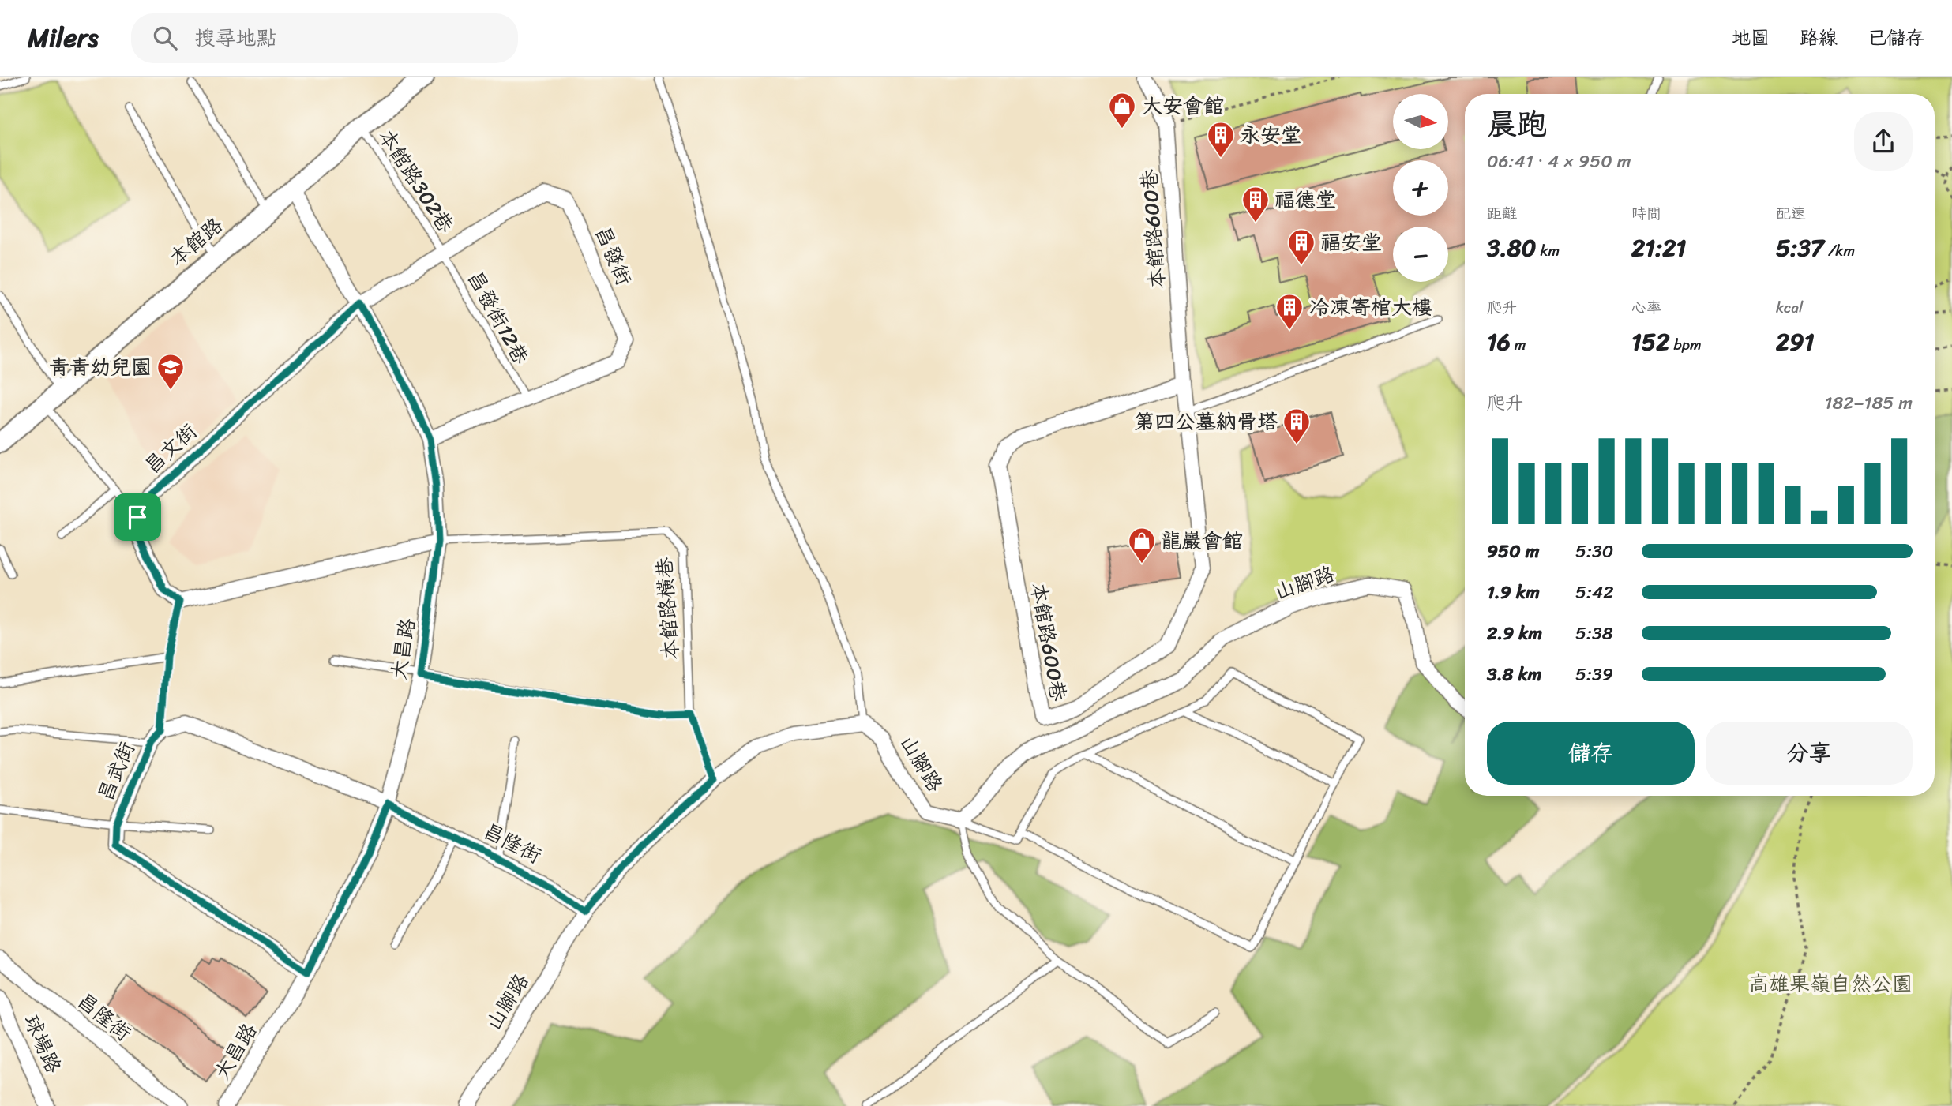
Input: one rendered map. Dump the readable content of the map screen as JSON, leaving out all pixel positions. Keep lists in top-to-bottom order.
{
  "streets": {
    "street": [
      "本館路600巷",
      "本館路",
      "昌發街",
      "昌文街",
      "山腳路",
      "大昌路",
      "昌武街",
      "昌隆街",
      "球場路"
    ],
    "lane": ["本館路302巷", "昌發街12巷", "本館路橫巷"]
  },
  "crossings": [
    ["本館路302巷", "本館路"],
    ["本館路302巷", "昌發街"],
    ["本館路302巷", "昌發街12巷"],
    ["本館路", "大昌路"],
    ["昌發街", "昌發街12巷"],
    ["昌發街", "昌文街"],
    ["昌發街", "大昌路"],
    ["昌文街", "大昌路"],
    ["山腳路", "本館路橫巷"],
    ["山腳路", "昌隆街"],
    ["本館路橫巷", "大昌路"],
    ["大昌路", "昌武街"],
    ["大昌路", "昌隆街"],
    ["昌武街", "昌隆街"]
  ],
  "parks": ["高雄果嶺自然公園"],
  "places": {
    "shop": ["大安會館", "龍巖會館"],
    "building": [
      "永安堂",
      "福德堂",
      "福安堂",
      "冷凍寄棺大樓",
      "第四公墓納骨塔"
    ],
    "school or university": ["青青幼兒園"]
  },
  "north": "right",
  "page": {
    "header": "Milers",
    "search": "搜尋地點",
    "nav": ["地圖", "路線", "已儲存"],
    "map_buttons": ["+", "−"],
    "heading": ["晨跑", "06:41 · 4 × 950 m"],
    "stats": [
      ["距離", "3.80 km"],
      ["時間", "21:21"],
      ["配速", "5:37 /km"],
      ["爬升", "16 m"],
      ["心率", "152 bpm"],
      ["kcal", "291"]
    ],
    "chart": ["爬升", "182–185 m"],
    "list": [
      {
        "name": "950 m",
        "note": "5:30"
      },
      {
        "name": "1.9 km",
        "note": "5:42"
      },
      {
        "name": "2.9 km",
        "note": "5:38"
      },
      {
        "name": "3.8 km",
        "note": "5:39"
      }
    ],
    "buttons": ["儲存", "分享"]
  }
}
